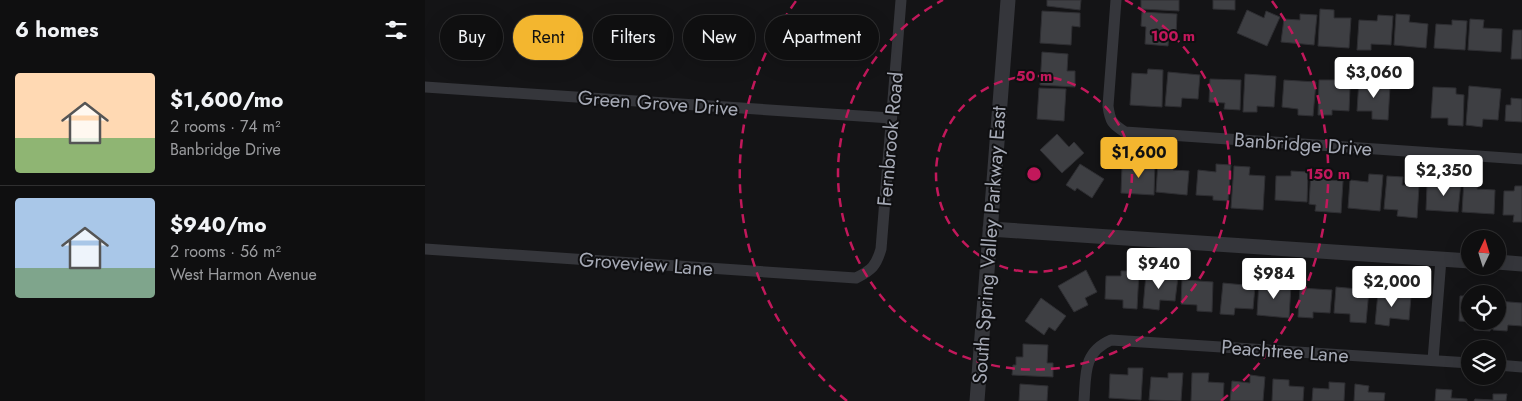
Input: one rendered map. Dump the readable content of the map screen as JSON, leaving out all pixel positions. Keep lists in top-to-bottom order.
{
  "streets": {
    "street": [
      "Green Grove Drive",
      "Fernbrook Road",
      "Banbridge Drive",
      "South Spring Valley Parkway East",
      "Groveview Lane",
      "Peachtree Lane"
    ]
  },
  "crossings": [
    ["Green Grove Drive", "Fernbrook Road"],
    ["Fernbrook Road", "Groveview Lane"]
  ],
  "north": "top",
  "page": {
    "heading": "6 homes",
    "chip": [
      "Buy",
      "Rent",
      "Filters",
      "New",
      "Apartment"
    ],
    "price": [
      "$3,060",
      "$1,600",
      "$2,350",
      "$940",
      "$984",
      "$2,000"
    ],
    "list": [
      {
        "name": "$1,600/mo",
        "note": "2 rooms · 74 m² · Banbridge Drive"
      },
      {
        "name": "$940/mo",
        "note": "2 rooms · 56 m² · West Harmon Avenue"
      }
    ]
  },
  "rings": ["100 m", "50 m", "150 m"]
}
